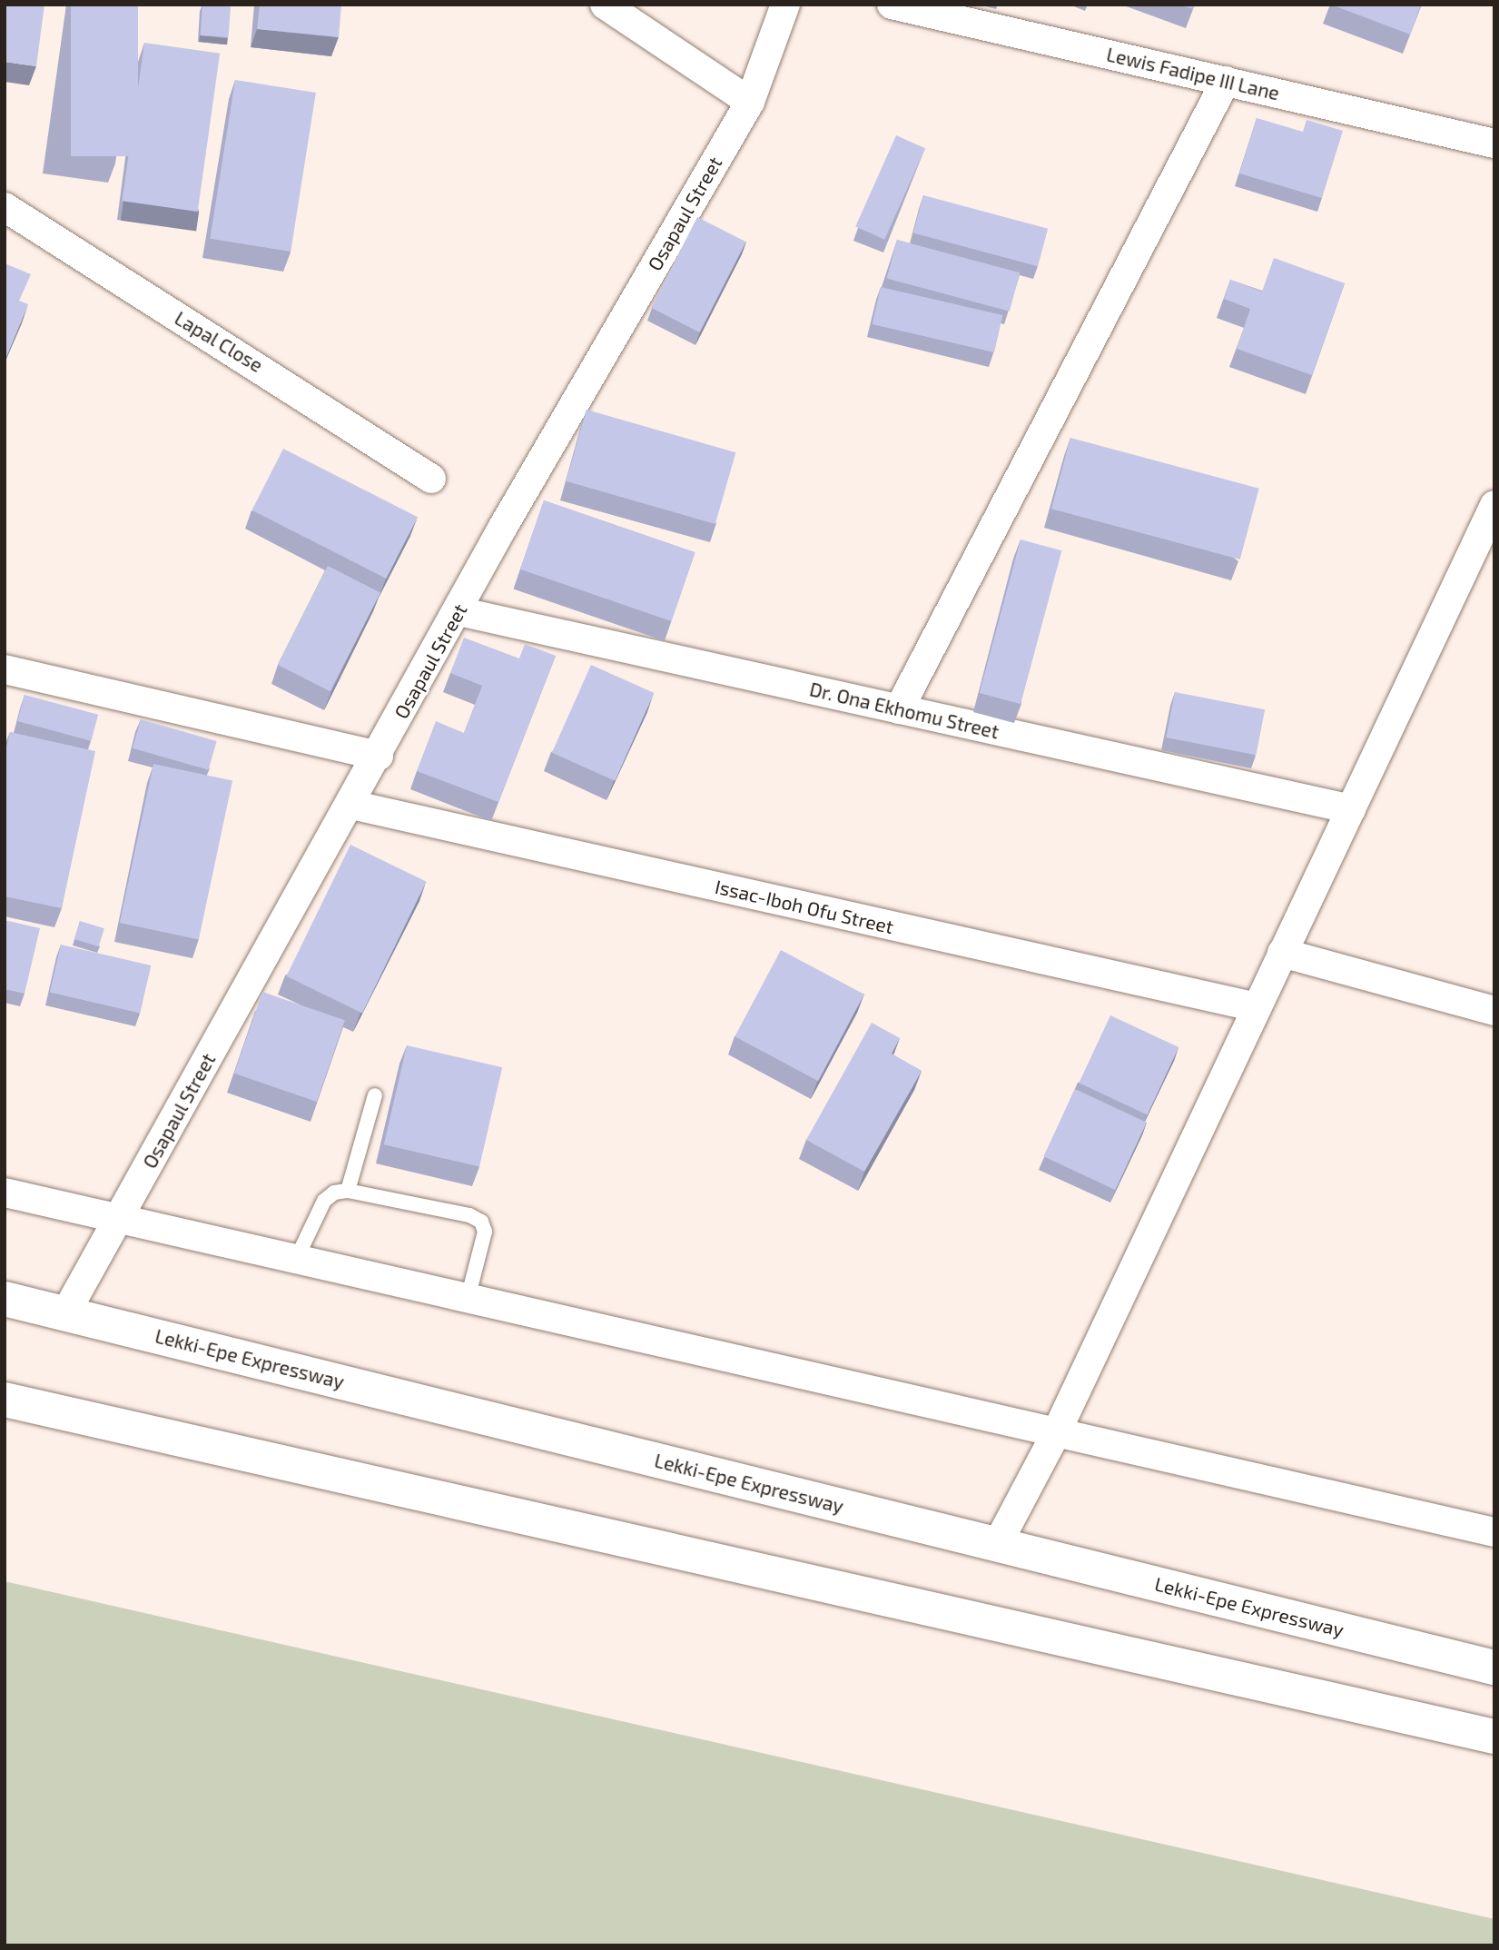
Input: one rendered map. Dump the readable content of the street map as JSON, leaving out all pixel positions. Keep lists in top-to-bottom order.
{
  "streets": {
    "highway": ["Lekki-Epe Expressway"],
    "street": [
      "Lewis Fadipe III Lane",
      "Osapaul Street",
      "Lapal Close",
      "Dr. Ona Ekhomu Street",
      "Issac-Iboh Ofu Street"
    ]
  },
  "crossings": [
    ["Osapaul Street", "Dr. Ona Ekhomu Street"],
    ["Osapaul Street", "Issac-Iboh Ofu Street"],
    ["Osapaul Street", "Lekki-Epe Expressway"]
  ]
}
